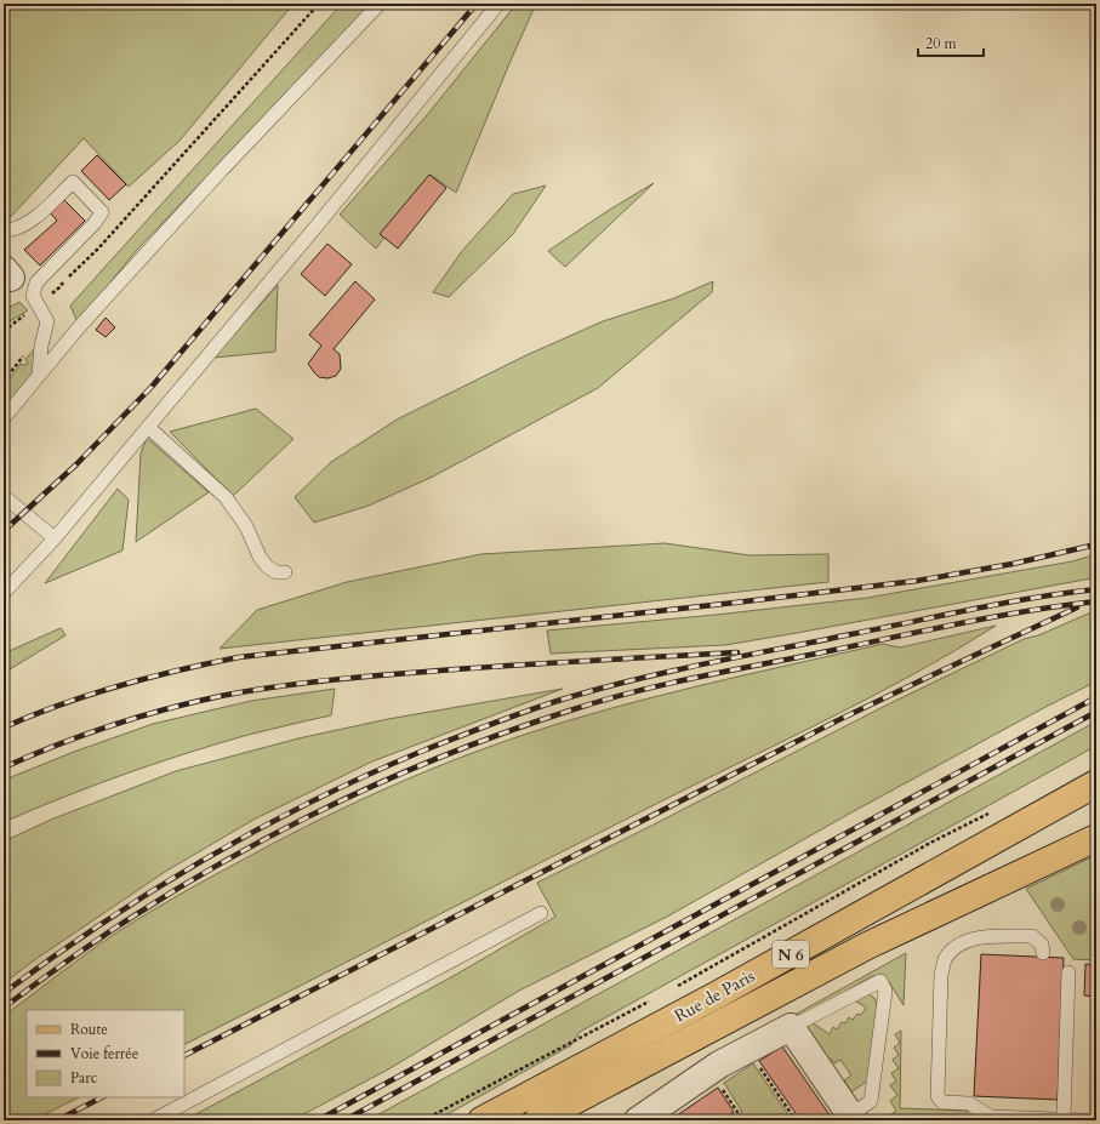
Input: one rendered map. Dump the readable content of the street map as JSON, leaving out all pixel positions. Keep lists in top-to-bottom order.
{
  "streets": {
    "main road": ["N 6", "Rue de Paris"]
  },
  "legend": ["Route", "Voie ferrée", "Parc"],
  "scale_bar": "20 m"
}
